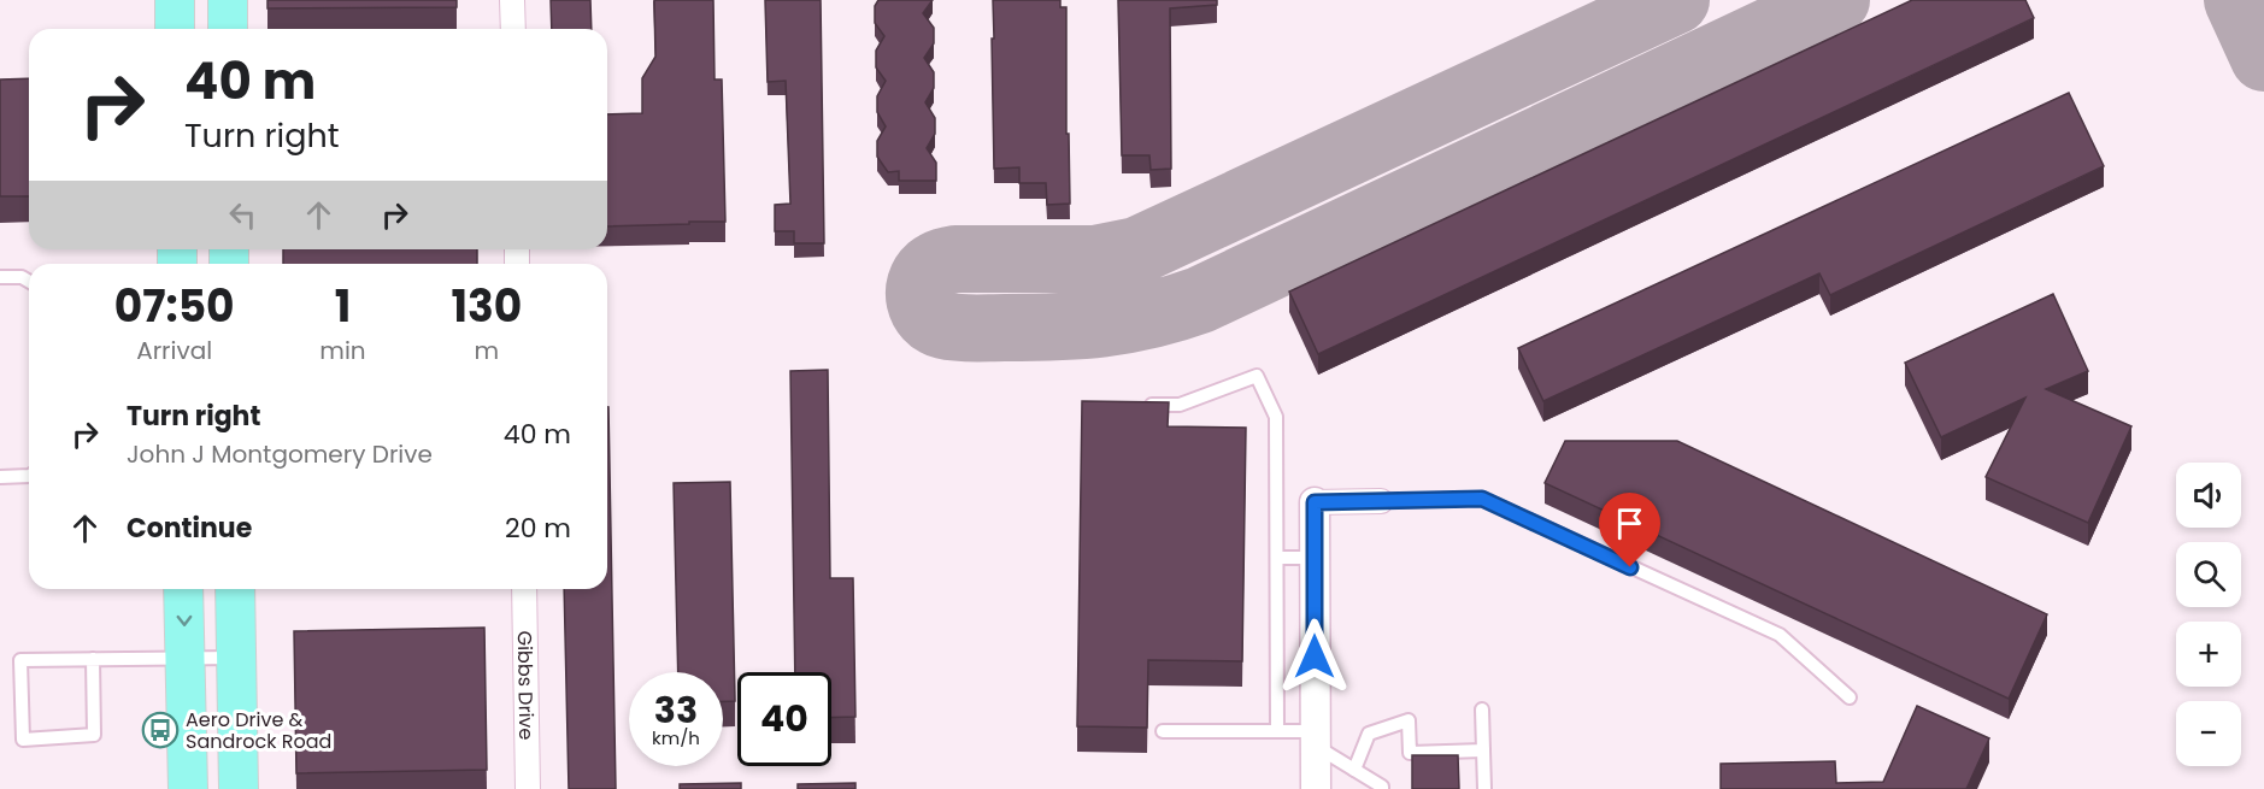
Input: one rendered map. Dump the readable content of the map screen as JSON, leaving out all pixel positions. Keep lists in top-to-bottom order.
{
  "streets": {
    "street": ["Gibbs Drive"]
  },
  "places": {
    "bus stop": ["Aero Drive & Sandrock Road"]
  },
  "page": {
    "turn": ["40 m", "Turn right"],
    "eta": [
      "07:50",
      "Arrival",
      "1",
      "min",
      "130",
      "m"
    ],
    "list": [
      {
        "name": "Turn right",
        "note": "John J Montgomery Drive",
        "value": "40 m"
      },
      {
        "name": "Continue",
        "value": "20 m"
      }
    ],
    "map_buttons": ["+", "−"],
    "speed": "33 km/h",
    "limit": "40"
  }
}
